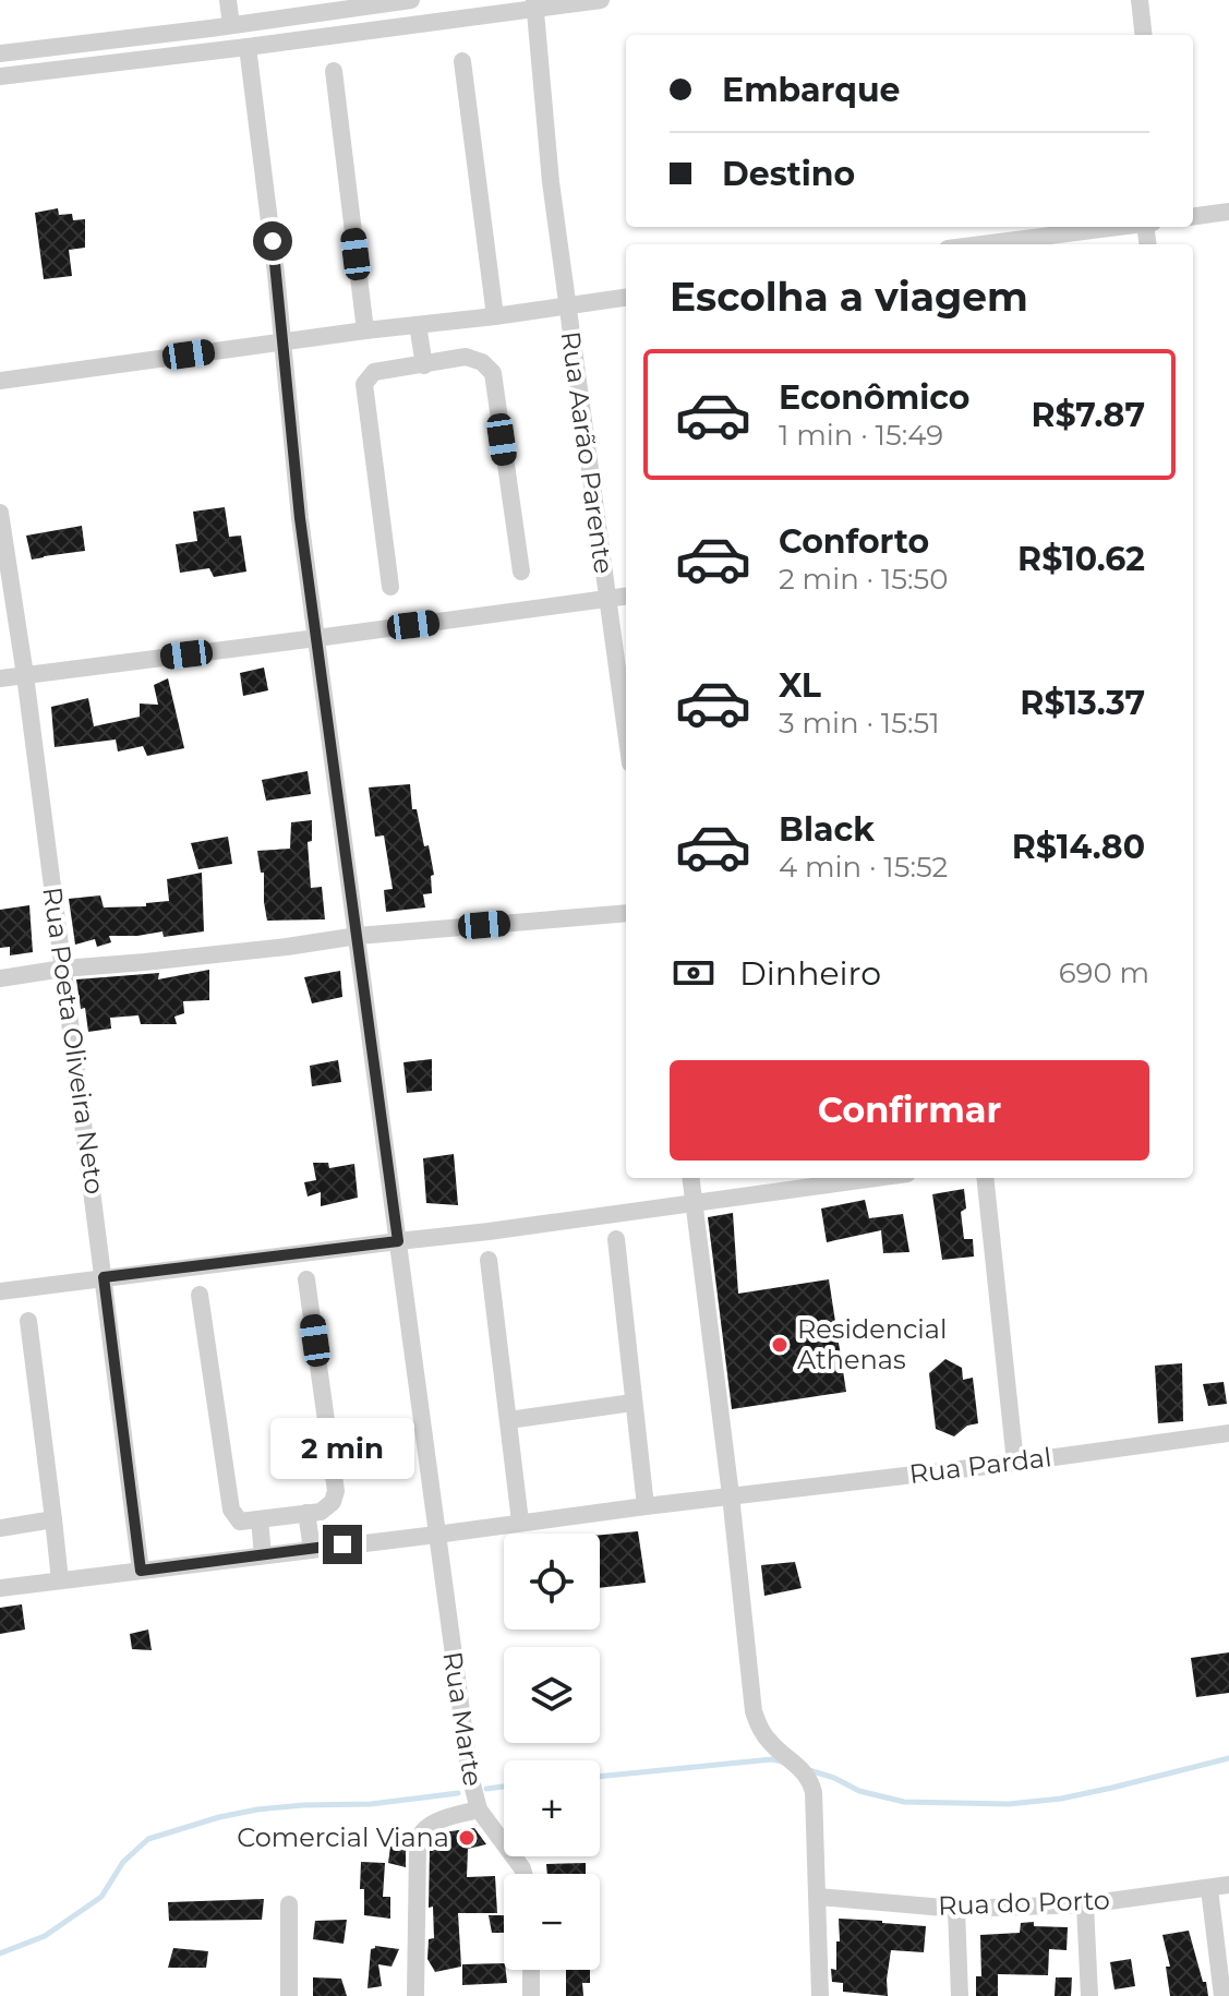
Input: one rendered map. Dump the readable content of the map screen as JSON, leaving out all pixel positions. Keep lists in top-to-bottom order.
{
  "streets": {
    "street": [
      "Rua Aarão Parente",
      "Rua Poeta Oliveira Neto",
      "Rua Pardal",
      "Rua Marte",
      "Rua do Porto"
    ]
  },
  "crossings": [
    ["Rua Poeta Oliveira Neto", "Rua Pardal"],
    ["Rua Pardal", "Rua Marte"]
  ],
  "places": ["Residencial Athenas", "Comercial Viana"],
  "page": {
    "banner": ["Embarque", "Destino"],
    "heading": "Escolha a viagem",
    "list": [
      {
        "name": "Econômico",
        "note": "1 min · 15:49",
        "value": "R$7.87"
      },
      {
        "name": "Conforto",
        "note": "2 min · 15:50",
        "value": "R$10.62"
      },
      {
        "name": "XL",
        "note": "3 min · 15:51",
        "value": "R$13.37"
      },
      {
        "name": "Black",
        "note": "4 min · 15:52",
        "value": "R$14.80"
      }
    ],
    "pay": ["Dinheiro", "690 m"],
    "buttons": "Confirmar",
    "bubble": "2 min",
    "map_buttons": ["+", "−"]
  }
}
